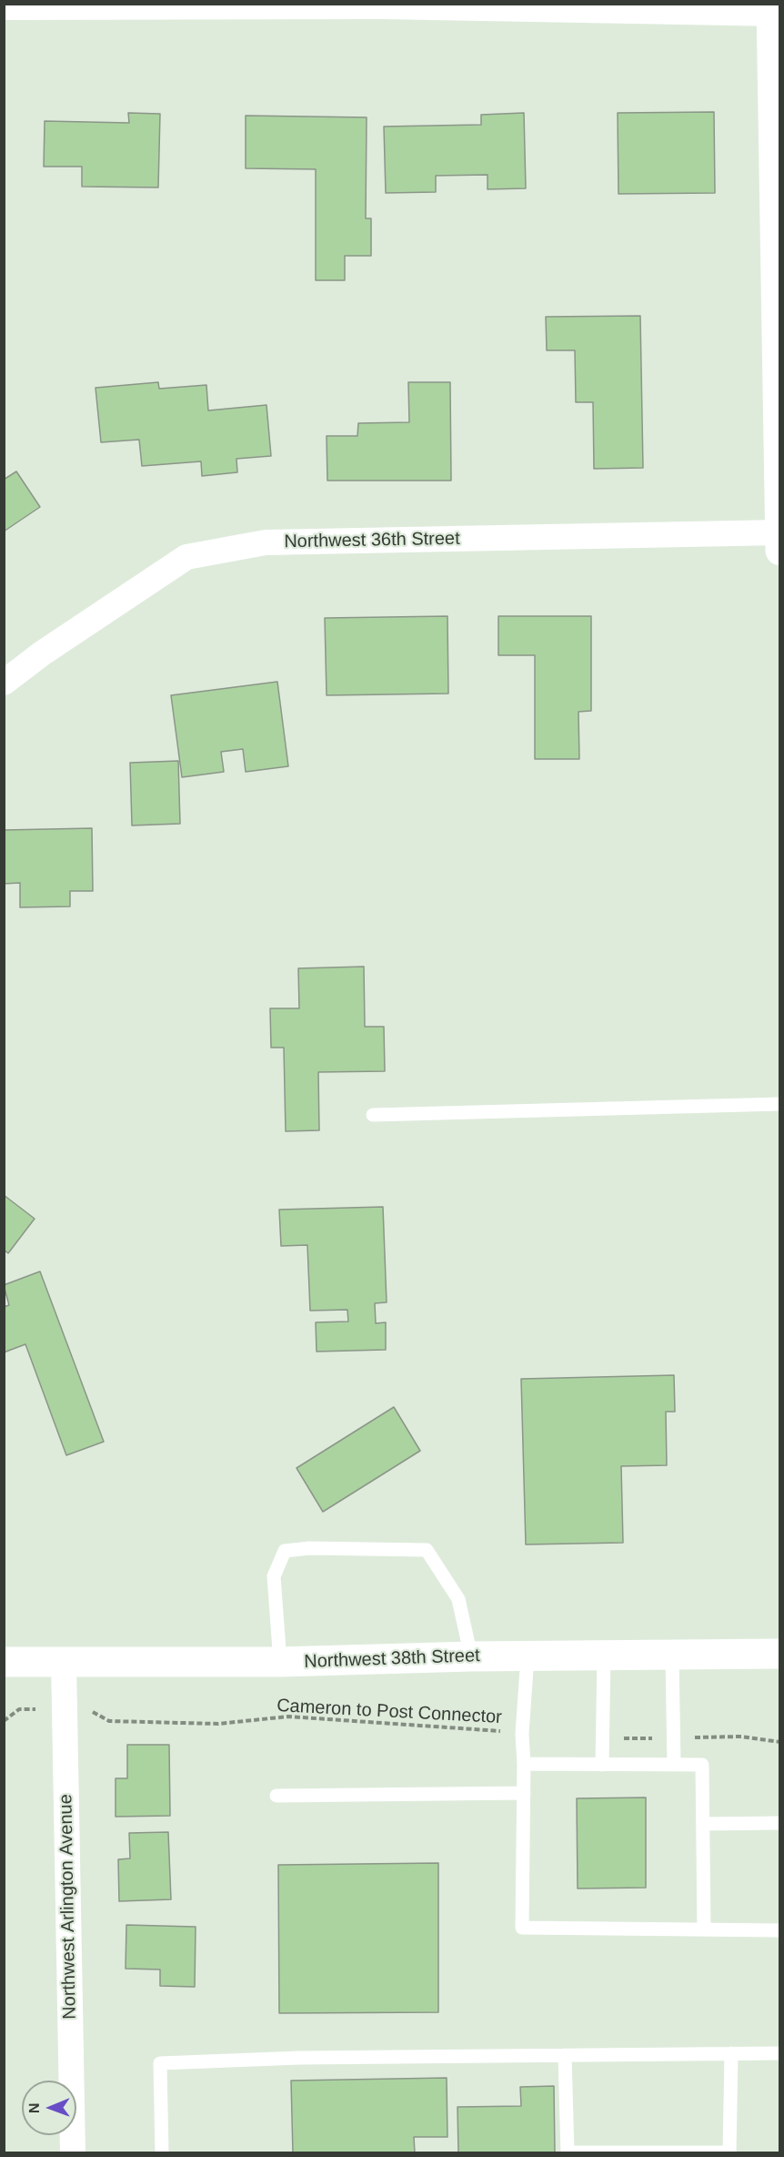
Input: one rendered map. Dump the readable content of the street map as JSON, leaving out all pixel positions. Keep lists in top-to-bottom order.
{
  "streets": {
    "main road": ["Northwest 38th Street"],
    "street": ["Northwest 36th Street", "Northwest Arlington Avenue"],
    "path": ["Cameron to Post Connector"]
  },
  "crossings": [
    ["Northwest 38th Street", "Northwest Arlington Avenue"],
    ["Cameron to Post Connector", "Northwest Arlington Avenue"]
  ],
  "north": "left"
}
